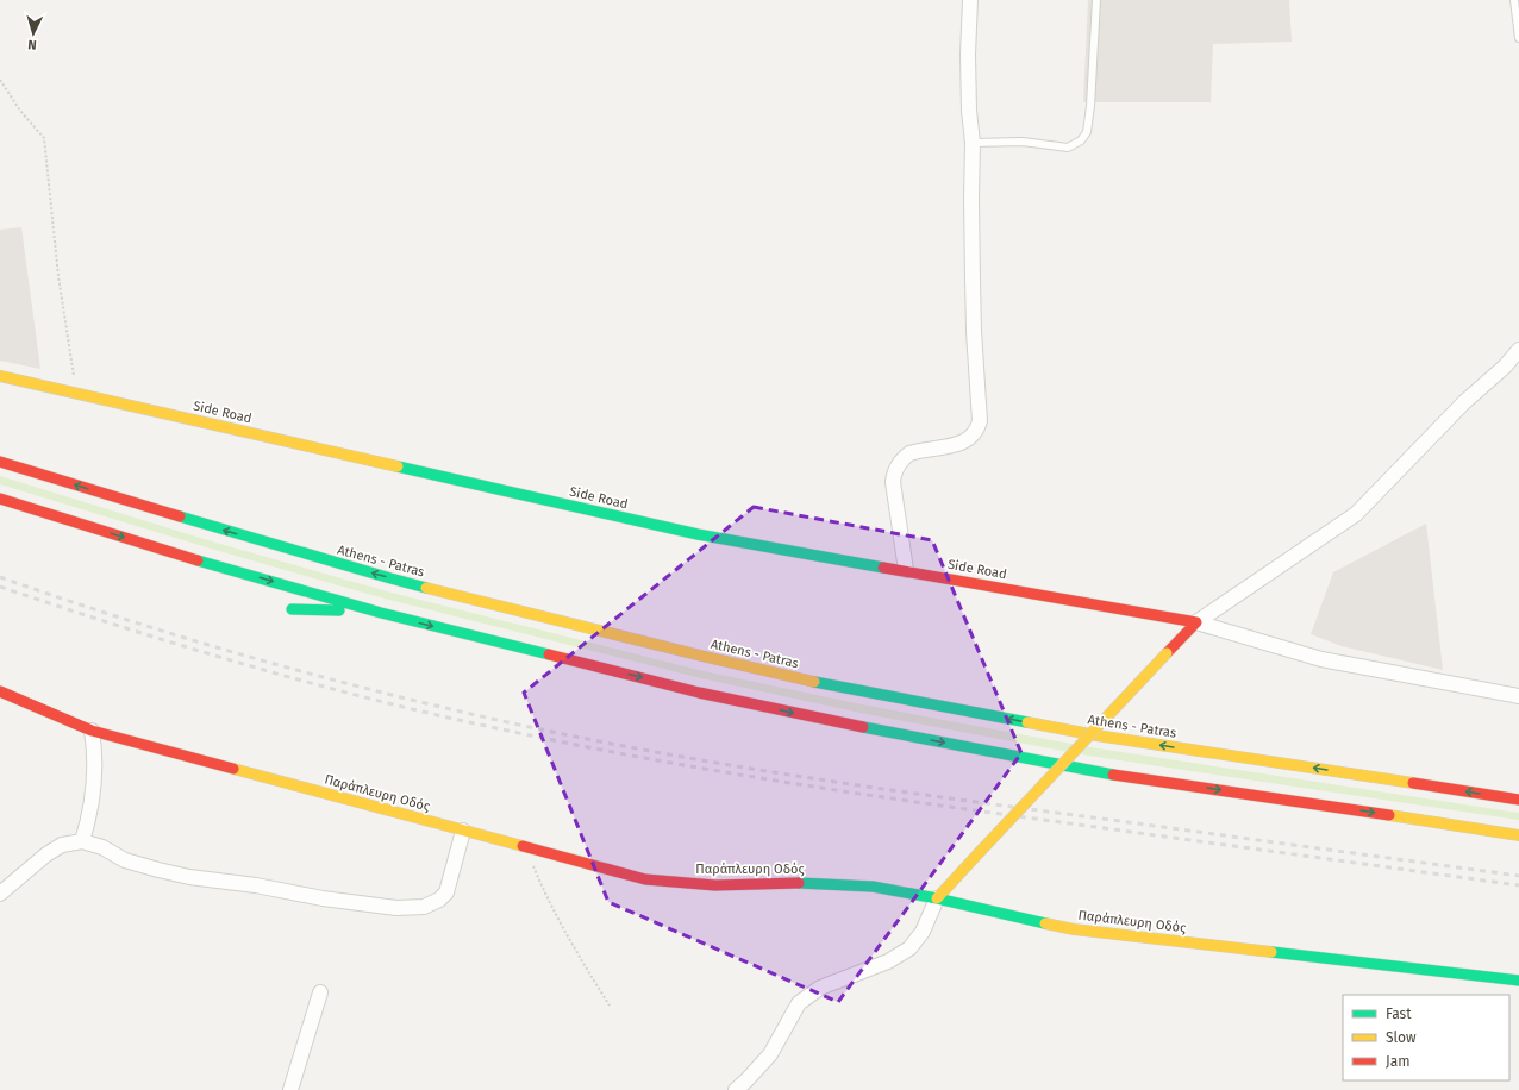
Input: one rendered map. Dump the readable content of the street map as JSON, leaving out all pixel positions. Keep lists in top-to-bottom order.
{
  "streets": {
    "main road": ["Side Road", "Athens - Patras", "Παράπλευρη Οδός"]
  },
  "legend": ["Fast", "Slow", "Jam"],
  "north": "bottom"
}
